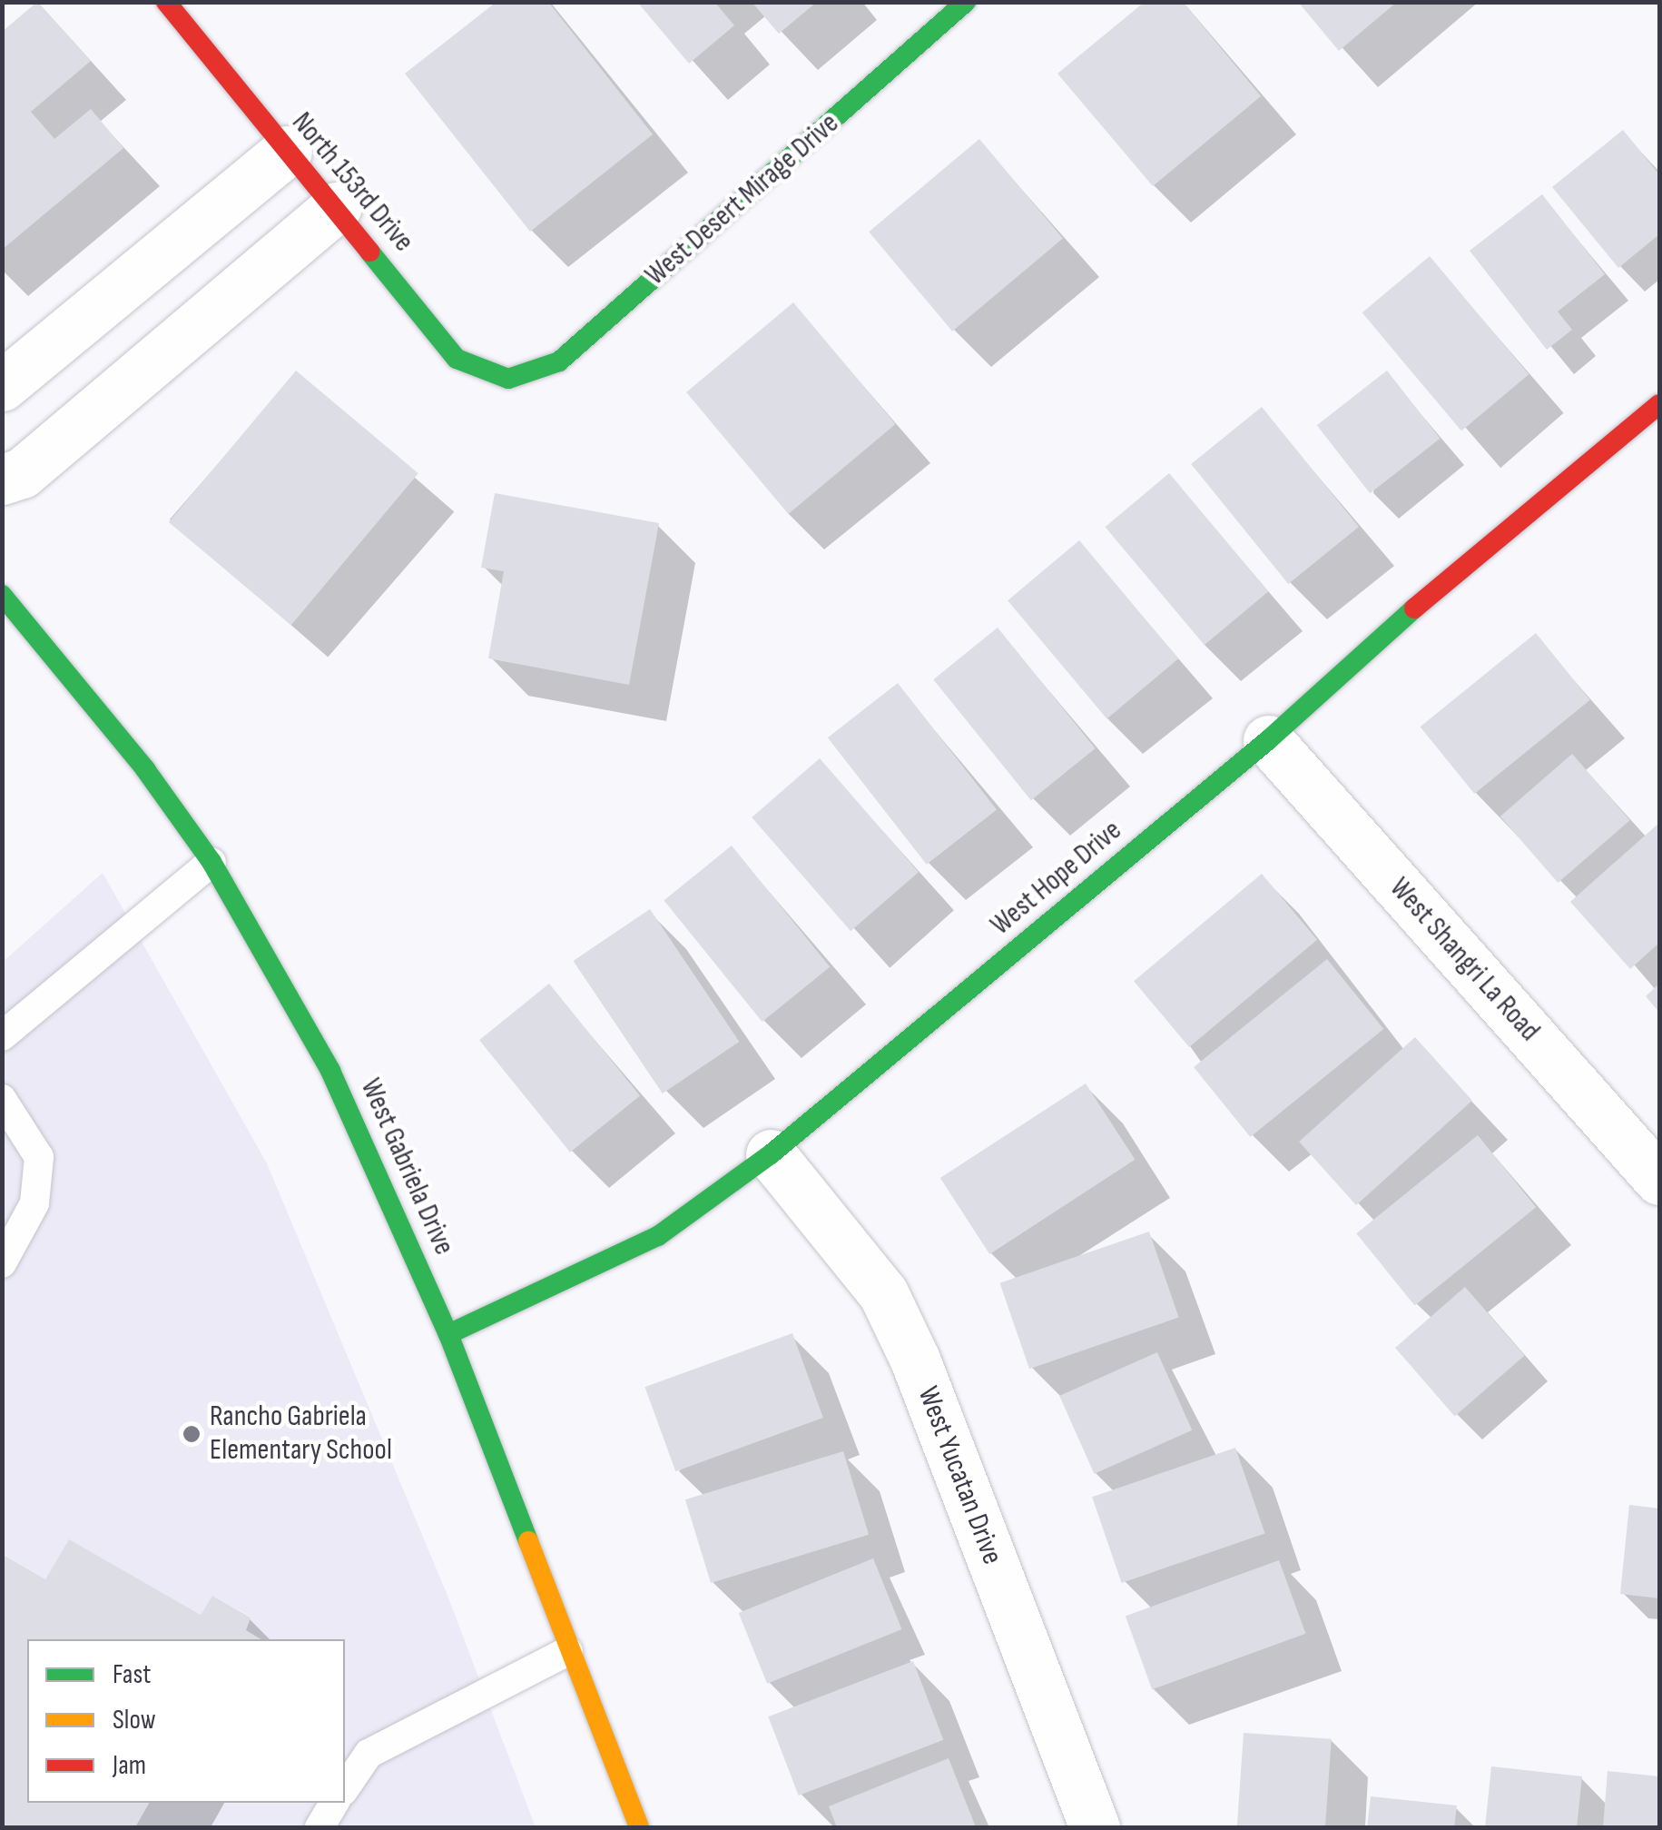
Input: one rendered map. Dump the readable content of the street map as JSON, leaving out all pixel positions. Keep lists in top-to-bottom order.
{
  "streets": {
    "street": [
      "North 153rd Drive",
      "West Desert Mirage Drive",
      "West Hope Drive",
      "West Shangri La Road",
      "West Gabriela Drive",
      "West Yucatan Drive"
    ]
  },
  "crossings": [
    ["North 153rd Drive", "West Desert Mirage Drive"],
    ["West Hope Drive", "West Shangri La Road"],
    ["West Hope Drive", "West Gabriela Drive"],
    ["West Hope Drive", "West Yucatan Drive"]
  ],
  "places": ["Rancho Gabriela Elementary School"],
  "legend": ["Fast", "Slow", "Jam"]
}
